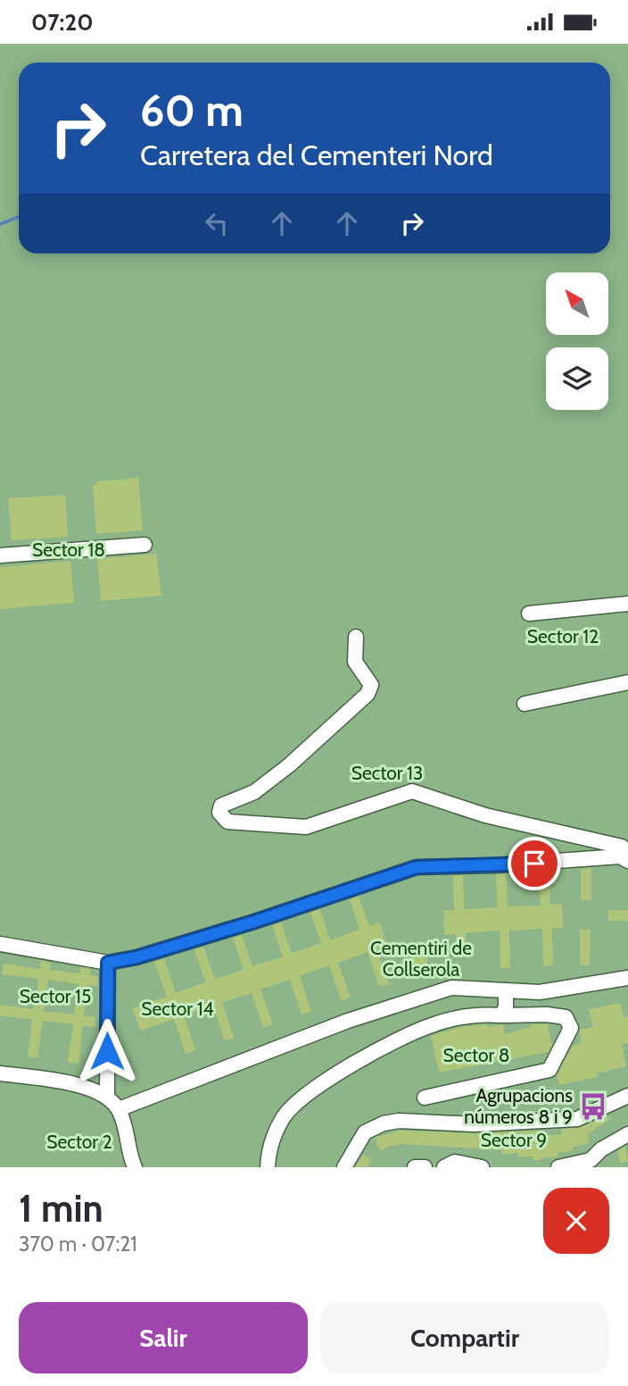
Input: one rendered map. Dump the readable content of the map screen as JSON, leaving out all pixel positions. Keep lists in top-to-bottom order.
{
  "parks": [
    "Sector 18",
    "Sector 12",
    "Sector 13",
    "Cementiri de Collserola",
    "Sector 15",
    "Sector 14",
    "Sector 8",
    "Sector 9",
    "Sector 2"
  ],
  "places": {
    "bus stop": ["Agrupacions números 8 i 9"]
  },
  "north": "top left",
  "page": {
    "status": "07:20",
    "turn": ["60 m", "Carretera del Cementeri Nord"],
    "heading": ["1 min", "370 m · 07:21"],
    "buttons": ["Salir", "Compartir"]
  }
}
